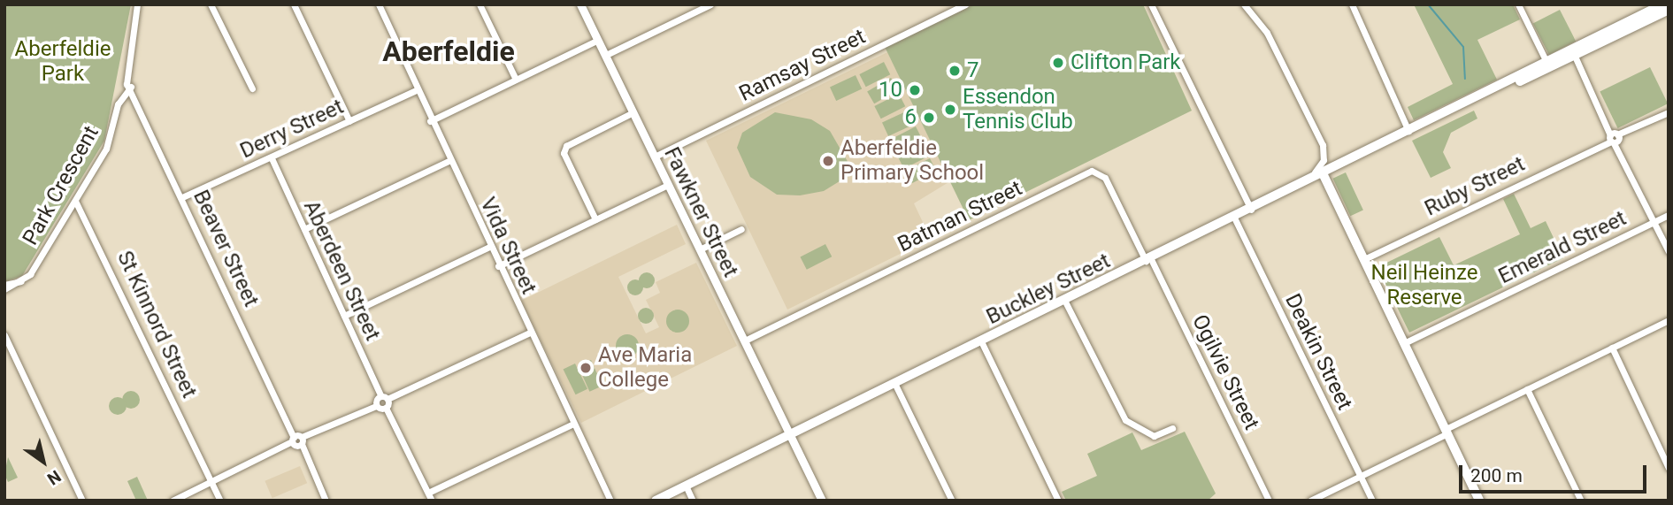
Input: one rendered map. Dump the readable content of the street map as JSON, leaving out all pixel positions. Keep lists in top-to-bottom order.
{
  "streets": {
    "main road": ["Buckley Street"],
    "street": [
      "Ramsay Street",
      "Derry Street",
      "Park Crescent",
      "Ruby Street",
      "Fawkner Street",
      "Batman Street",
      "Vida Street",
      "Emerald Street",
      "Beaver Street",
      "Aberdeen Street",
      "St Kinnord Street",
      "Deakin Street",
      "Ogilvie Street"
    ]
  },
  "crossings": [
    ["Ramsay Street", "Fawkner Street"],
    ["Derry Street", "Vida Street"],
    ["Derry Street", "Beaver Street"],
    ["Derry Street", "Aberdeen Street"],
    ["Park Crescent", "Beaver Street"],
    ["Park Crescent", "St Kinnord Street"],
    ["Fawkner Street", "Batman Street"],
    ["Fawkner Street", "Buckley Street"],
    ["Batman Street", "Buckley Street"],
    ["Batman Street", "Ogilvie Street"],
    ["Buckley Street", "Deakin Street"],
    ["Buckley Street", "Ogilvie Street"]
  ],
  "districts": ["Aberfeldie"],
  "parks": ["Aberfeldie Park", "Neil Heinze Reserve"],
  "places": [
    "Clifton Park",
    "7",
    "10",
    "Essendon Tennis Club",
    "6",
    "Aberfeldie Primary School",
    "Ave Maria College"
  ],
  "scale_bar": "200 m",
  "north": "bottom right"
}
